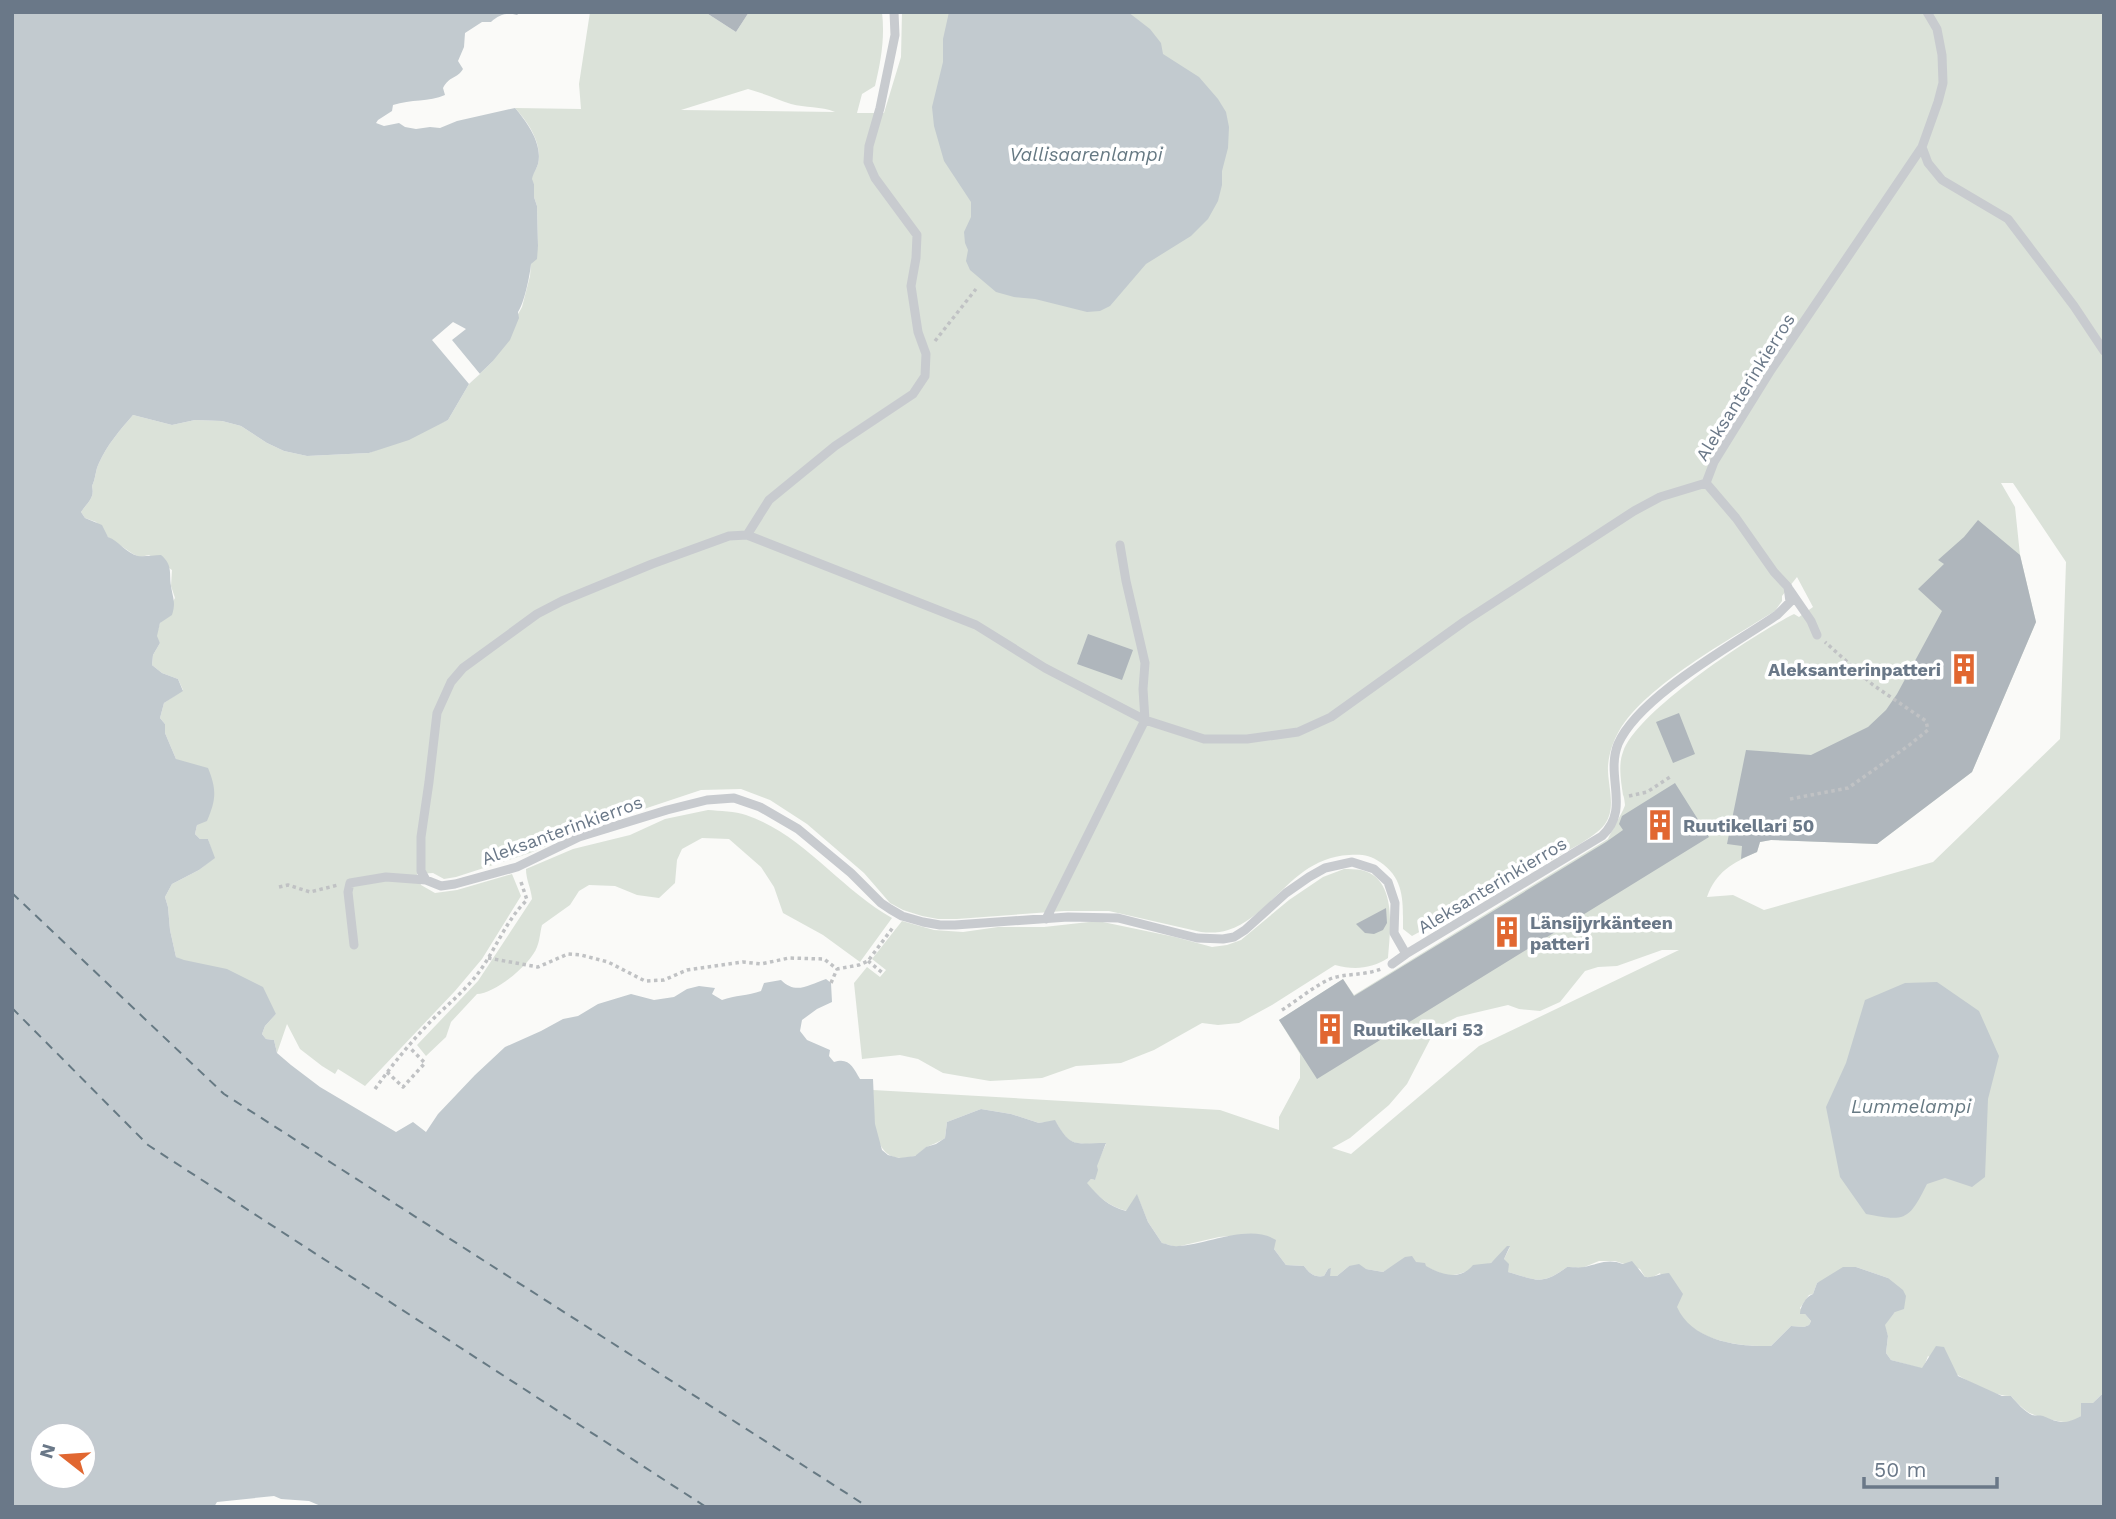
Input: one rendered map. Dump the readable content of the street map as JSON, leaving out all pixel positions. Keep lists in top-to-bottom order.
{
  "streets": {
    "lane": ["Aleksanterinkierros"]
  },
  "water": ["Vallisaarenlampi", "Lummelampi"],
  "places": {
    "building": [
      "Aleksanterinpatteri",
      "Ruutikellari 50",
      "Länsijyrkänteen patteri",
      "Ruutikellari 53"
    ]
  },
  "scale_bar": "50 m",
  "north": "left"
}
